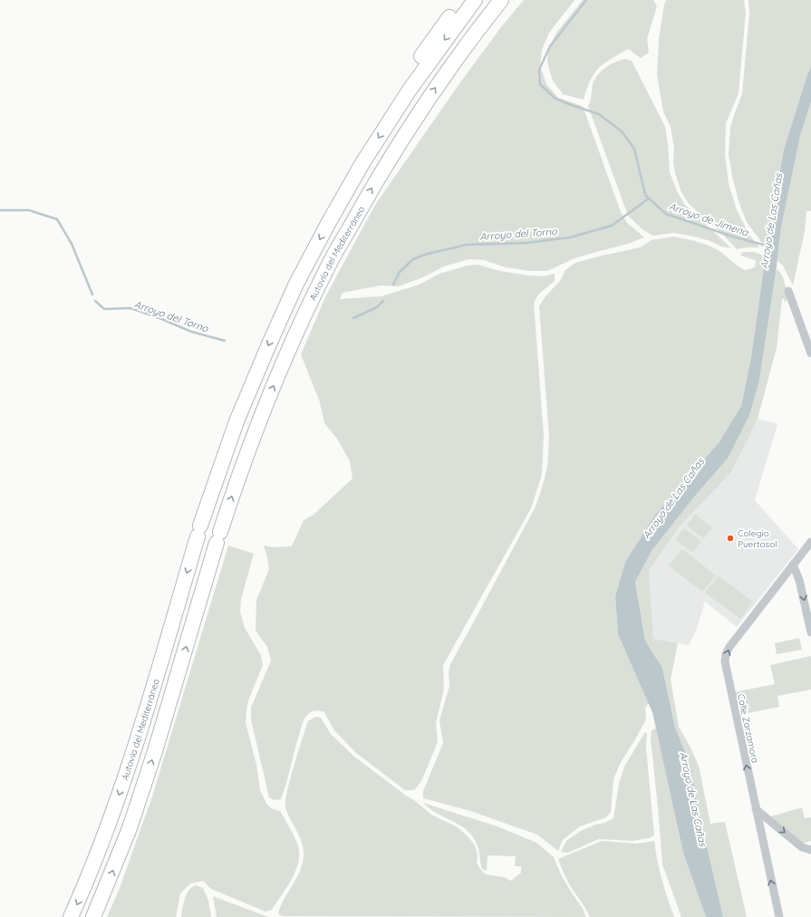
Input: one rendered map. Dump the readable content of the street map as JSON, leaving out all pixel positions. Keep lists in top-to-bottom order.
{
  "streets": {
    "highway": ["Autovía del Mediterráneo"],
    "street": ["Calle Zarzamora"]
  },
  "one_way": ["Calle Zarzamora"],
  "water": ["Arroyo de Jimena", "Arroyo de Las Cañas", "Arroyo del Torno"],
  "places": ["Colegio Puertosol"]
}
